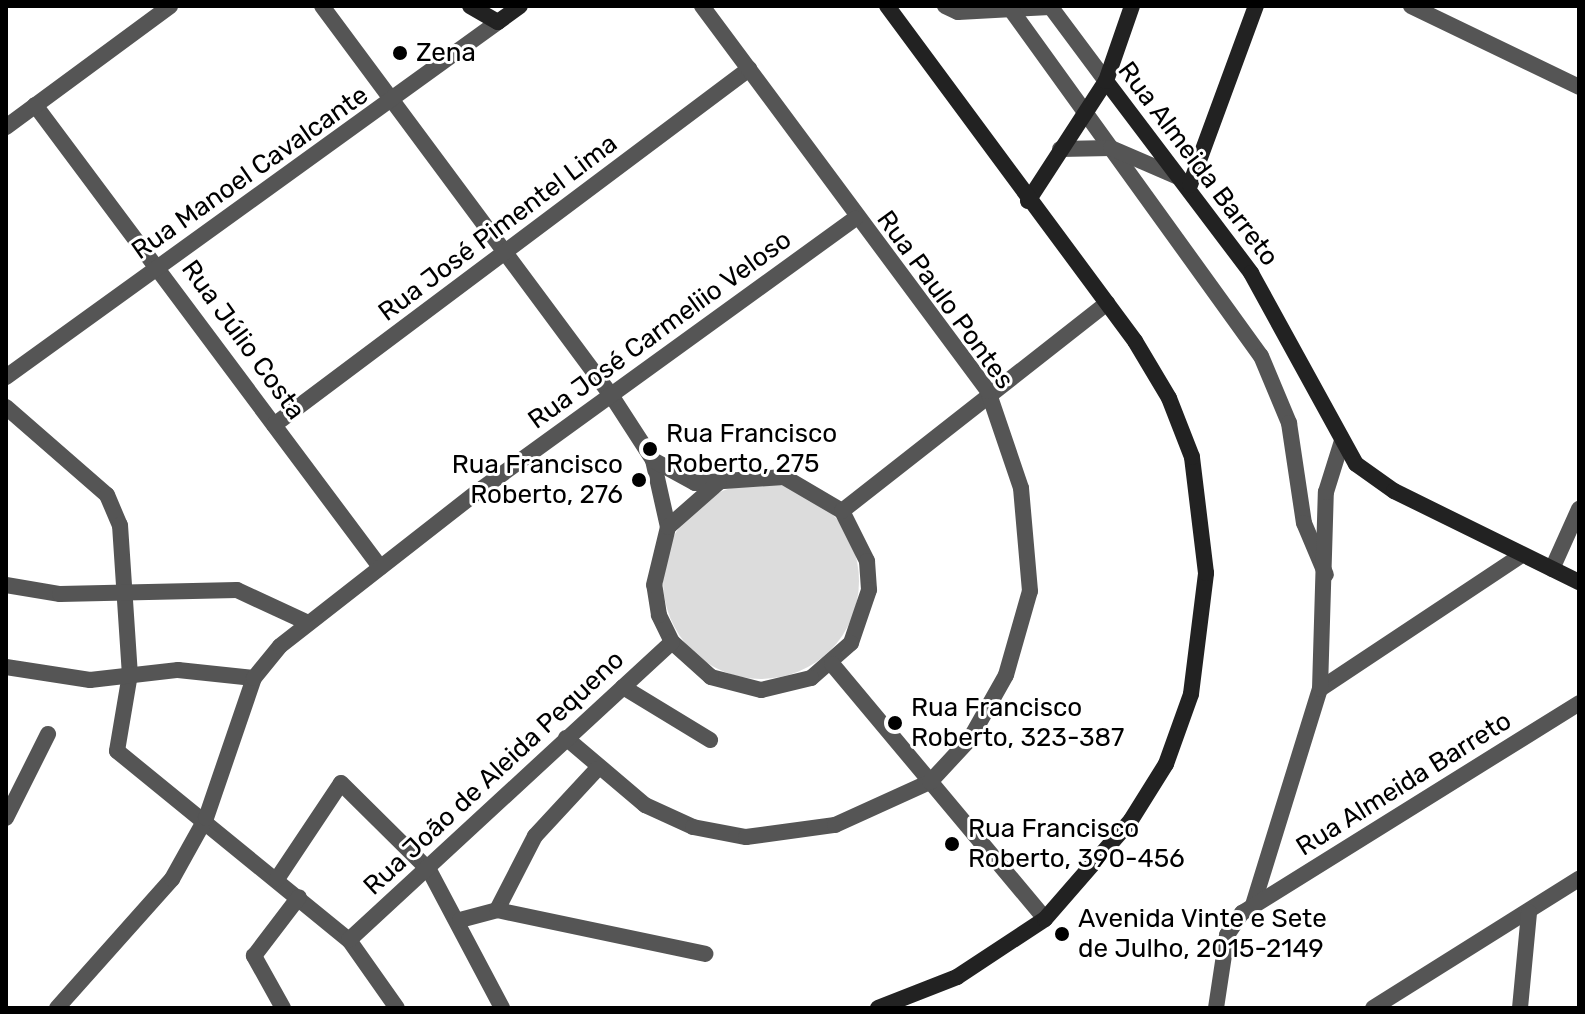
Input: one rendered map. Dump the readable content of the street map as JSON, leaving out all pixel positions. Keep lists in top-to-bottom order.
{
  "streets": {
    "main road": ["Rua Almeida Barreto", "Rua Manoel Cavalcante"],
    "street": [
      "Rua José Pimentel Lima",
      "Rua Paulo Pontes",
      "Rua José Carmeliio Veloso",
      "Rua Júlio Costa",
      "Rua João de Aleida Pequeno"
    ]
  },
  "crossings": [
    ["Rua Manoel Cavalcante", "Rua Júlio Costa"],
    ["Rua José Pimentel Lima", "Rua Paulo Pontes"],
    ["Rua José Pimentel Lima", "Rua Júlio Costa"],
    ["Rua Paulo Pontes", "Rua José Carmeliio Veloso"],
    ["Rua José Carmeliio Veloso", "Rua Júlio Costa"]
  ],
  "places": [
    "Zena",
    "Rua Francisco Roberto, 275",
    "Rua Francisco Roberto, 276",
    "Rua Francisco Roberto, 323-387",
    "Rua Francisco Roberto, 390-456",
    "Avenida Vinte e Sete de Julho, 2015-2149"
  ]
}
